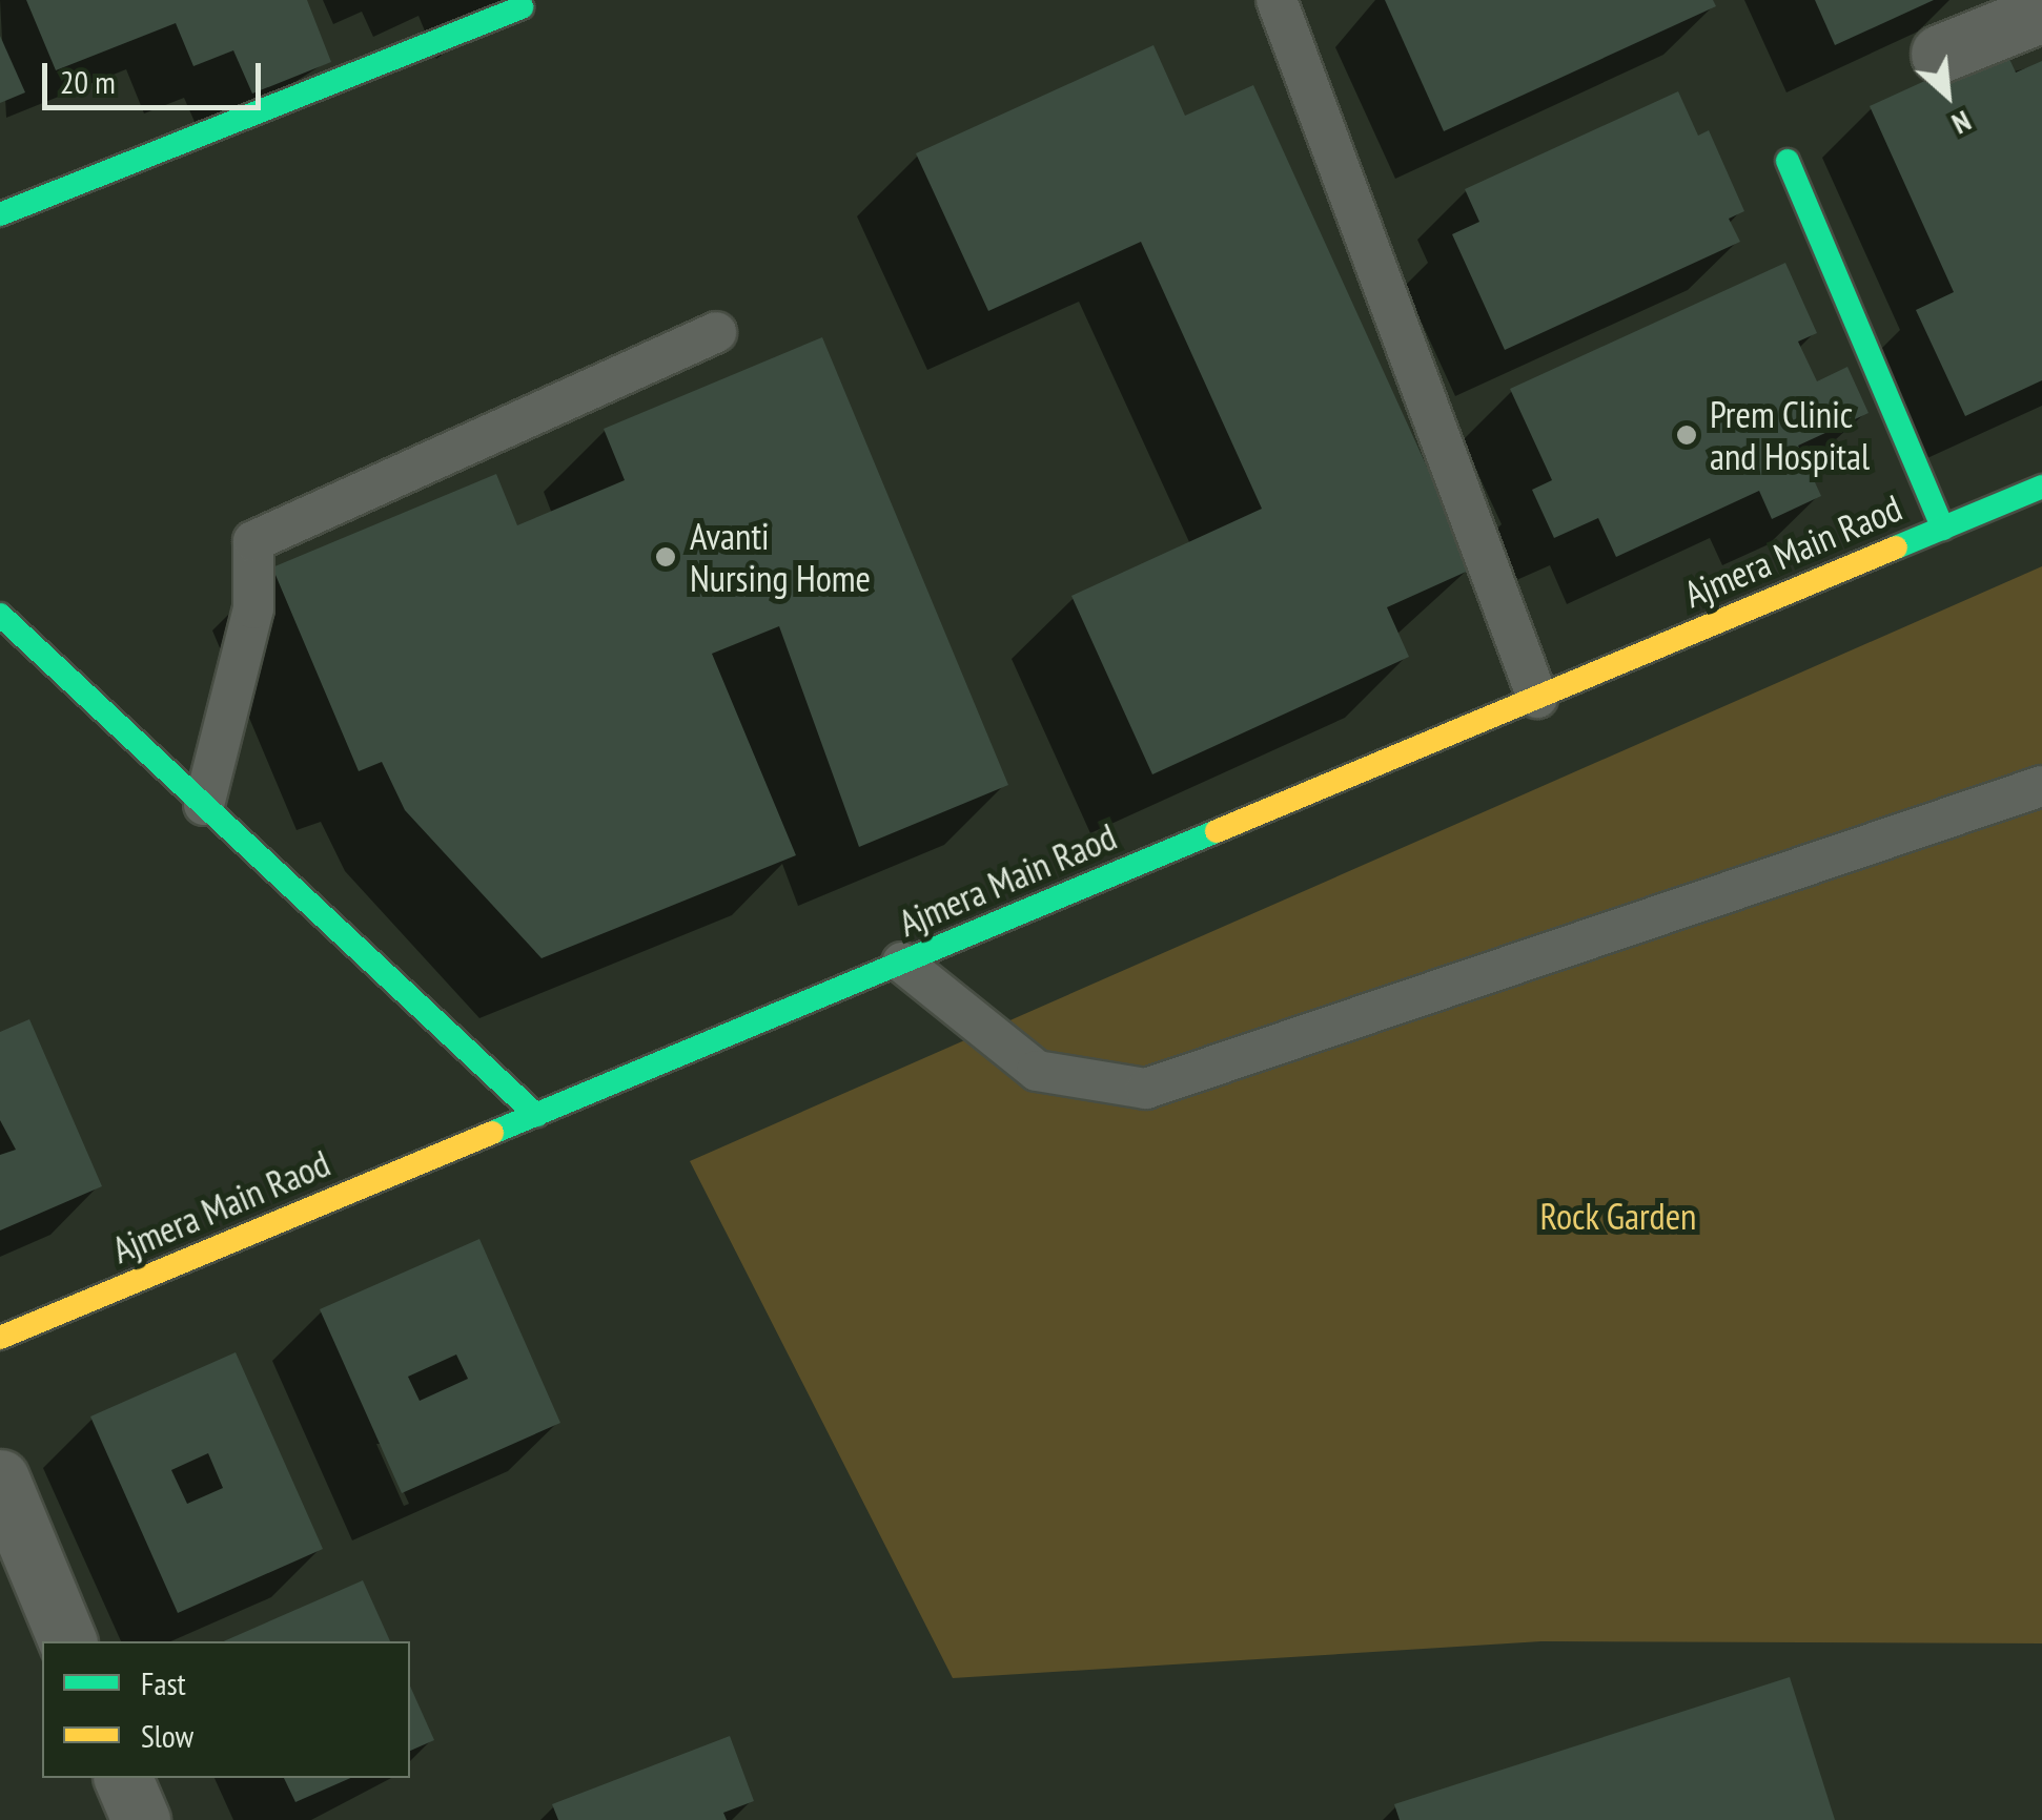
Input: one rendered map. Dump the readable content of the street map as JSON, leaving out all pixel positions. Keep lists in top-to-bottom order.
{
  "streets": {
    "street": ["Ajmera Main Raod"]
  },
  "parks": ["Rock Garden"],
  "places": ["Prem Clinic and Hospital", "Avanti Nursing Home"],
  "legend": ["Fast", "Slow"],
  "scale_bar": "20 m",
  "north": "bottom right"
}
